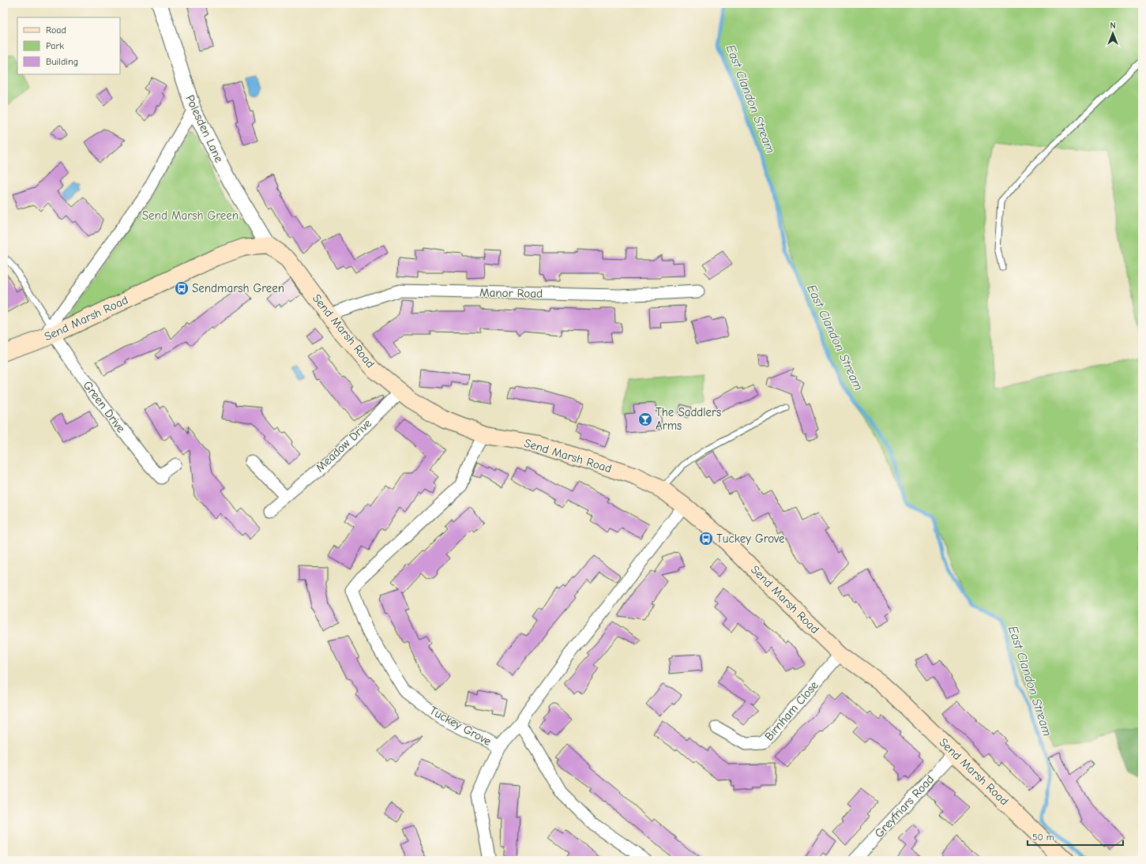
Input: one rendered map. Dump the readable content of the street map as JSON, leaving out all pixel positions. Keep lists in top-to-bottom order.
{
  "streets": {
    "main road": ["Send Marsh Road"],
    "street": [
      "Polesden Lane",
      "Manor Road",
      "Green Drive",
      "Meadow Drive",
      "Birnham Close",
      "Tuckey Grove",
      "Greyfriars Road"
    ]
  },
  "crossings": [
    ["Polesden Lane", "Send Marsh Road"],
    ["Manor Road", "Send Marsh Road"],
    ["Send Marsh Road", "Green Drive"],
    ["Send Marsh Road", "Meadow Drive"],
    ["Send Marsh Road", "Birnham Close"],
    ["Send Marsh Road", "Tuckey Grove"],
    ["Send Marsh Road", "Greyfriars Road"]
  ],
  "water": ["East Clandon Stream"],
  "parks": ["Send Marsh Green"],
  "places": {
    "bus stop": ["Sendmarsh Green", "Tuckey Grove"],
    "bar": ["The Saddlers Arms"]
  },
  "legend": ["Road", "Park", "Building"],
  "scale_bar": "50 m",
  "north": "top"
}
